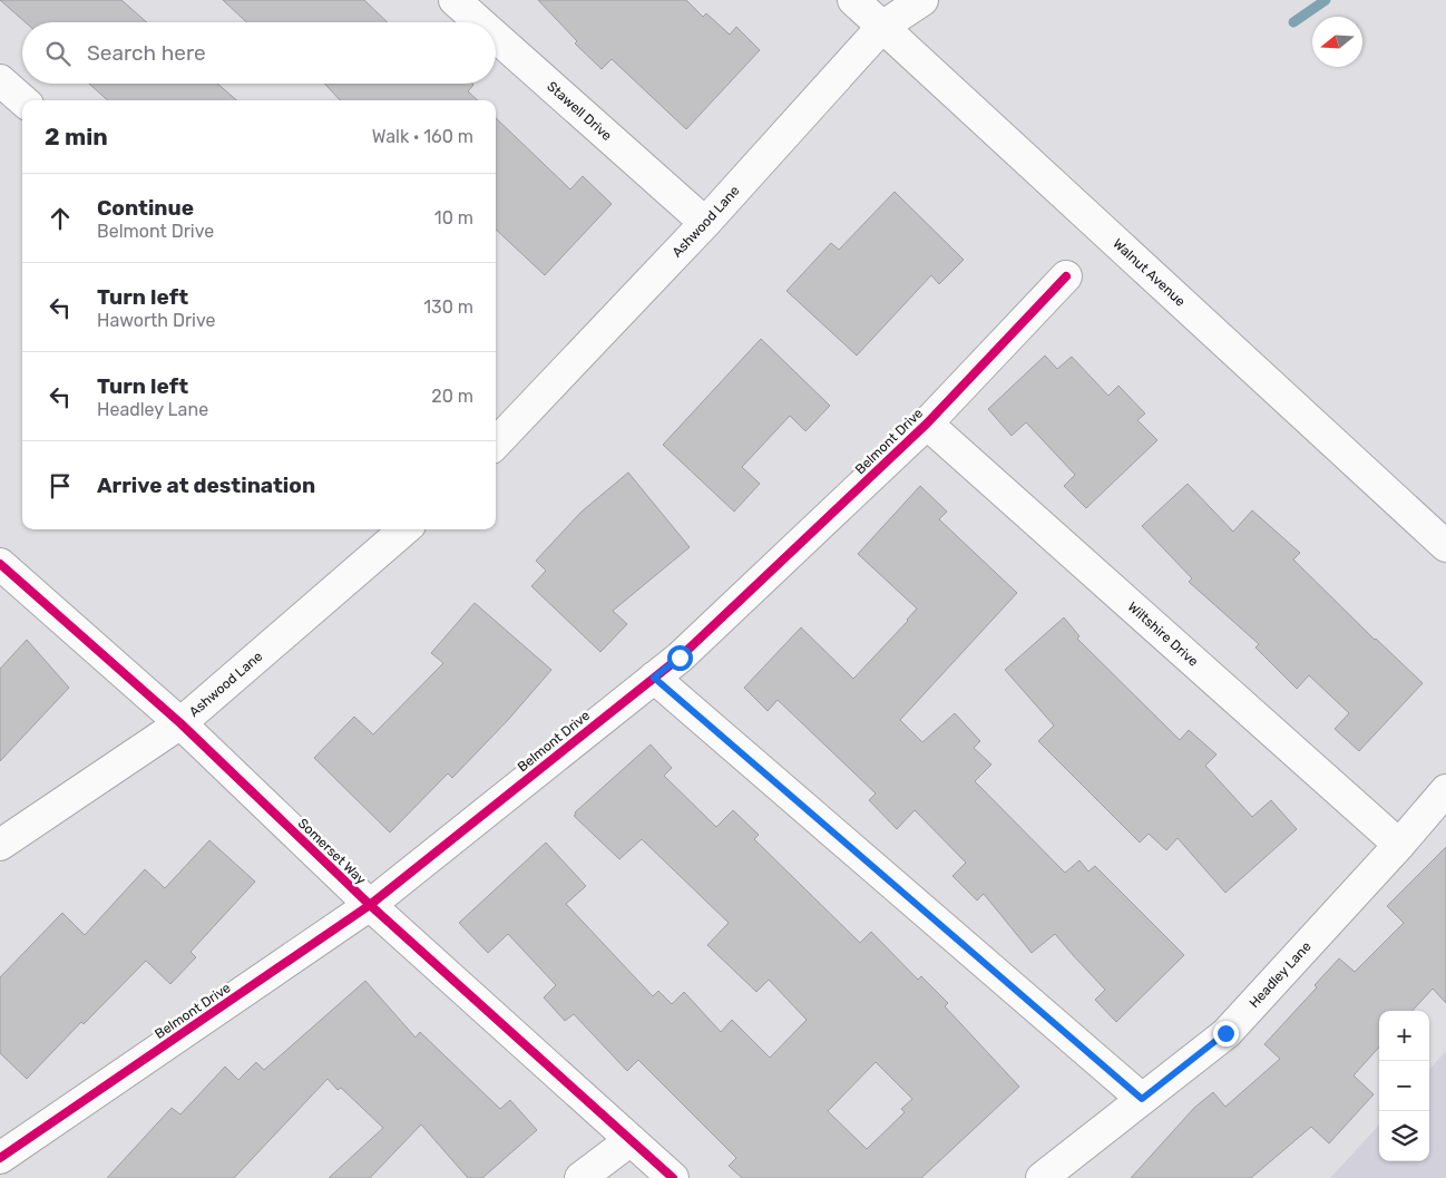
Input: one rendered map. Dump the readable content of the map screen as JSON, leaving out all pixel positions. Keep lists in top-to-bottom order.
{
  "streets": {
    "street": [
      "Stawell Drive",
      "Ashwood Lane",
      "Walnut Avenue",
      "Belmont Drive",
      "Wiltshire Drive",
      "Somerset Way",
      "Headley Lane"
    ]
  },
  "crossings": [
    ["Stawell Drive", "Ashwood Lane"],
    ["Ashwood Lane", "Walnut Avenue"],
    ["Ashwood Lane", "Somerset Way"],
    ["Belmont Drive", "Wiltshire Drive"],
    ["Belmont Drive", "Somerset Way"],
    ["Wiltshire Drive", "Headley Lane"]
  ],
  "north": "left",
  "page": {
    "search": "Search here",
    "heading": ["2 min", "Walk · 160 m"],
    "list": [
      ["Continue", "Belmont Drive", "10 m"],
      ["Turn left", "Haworth Drive", "130 m"],
      ["Turn left", "Headley Lane", "20 m"],
      "Arrive at destination"
    ],
    "map_buttons": ["+", "−"]
  }
}
